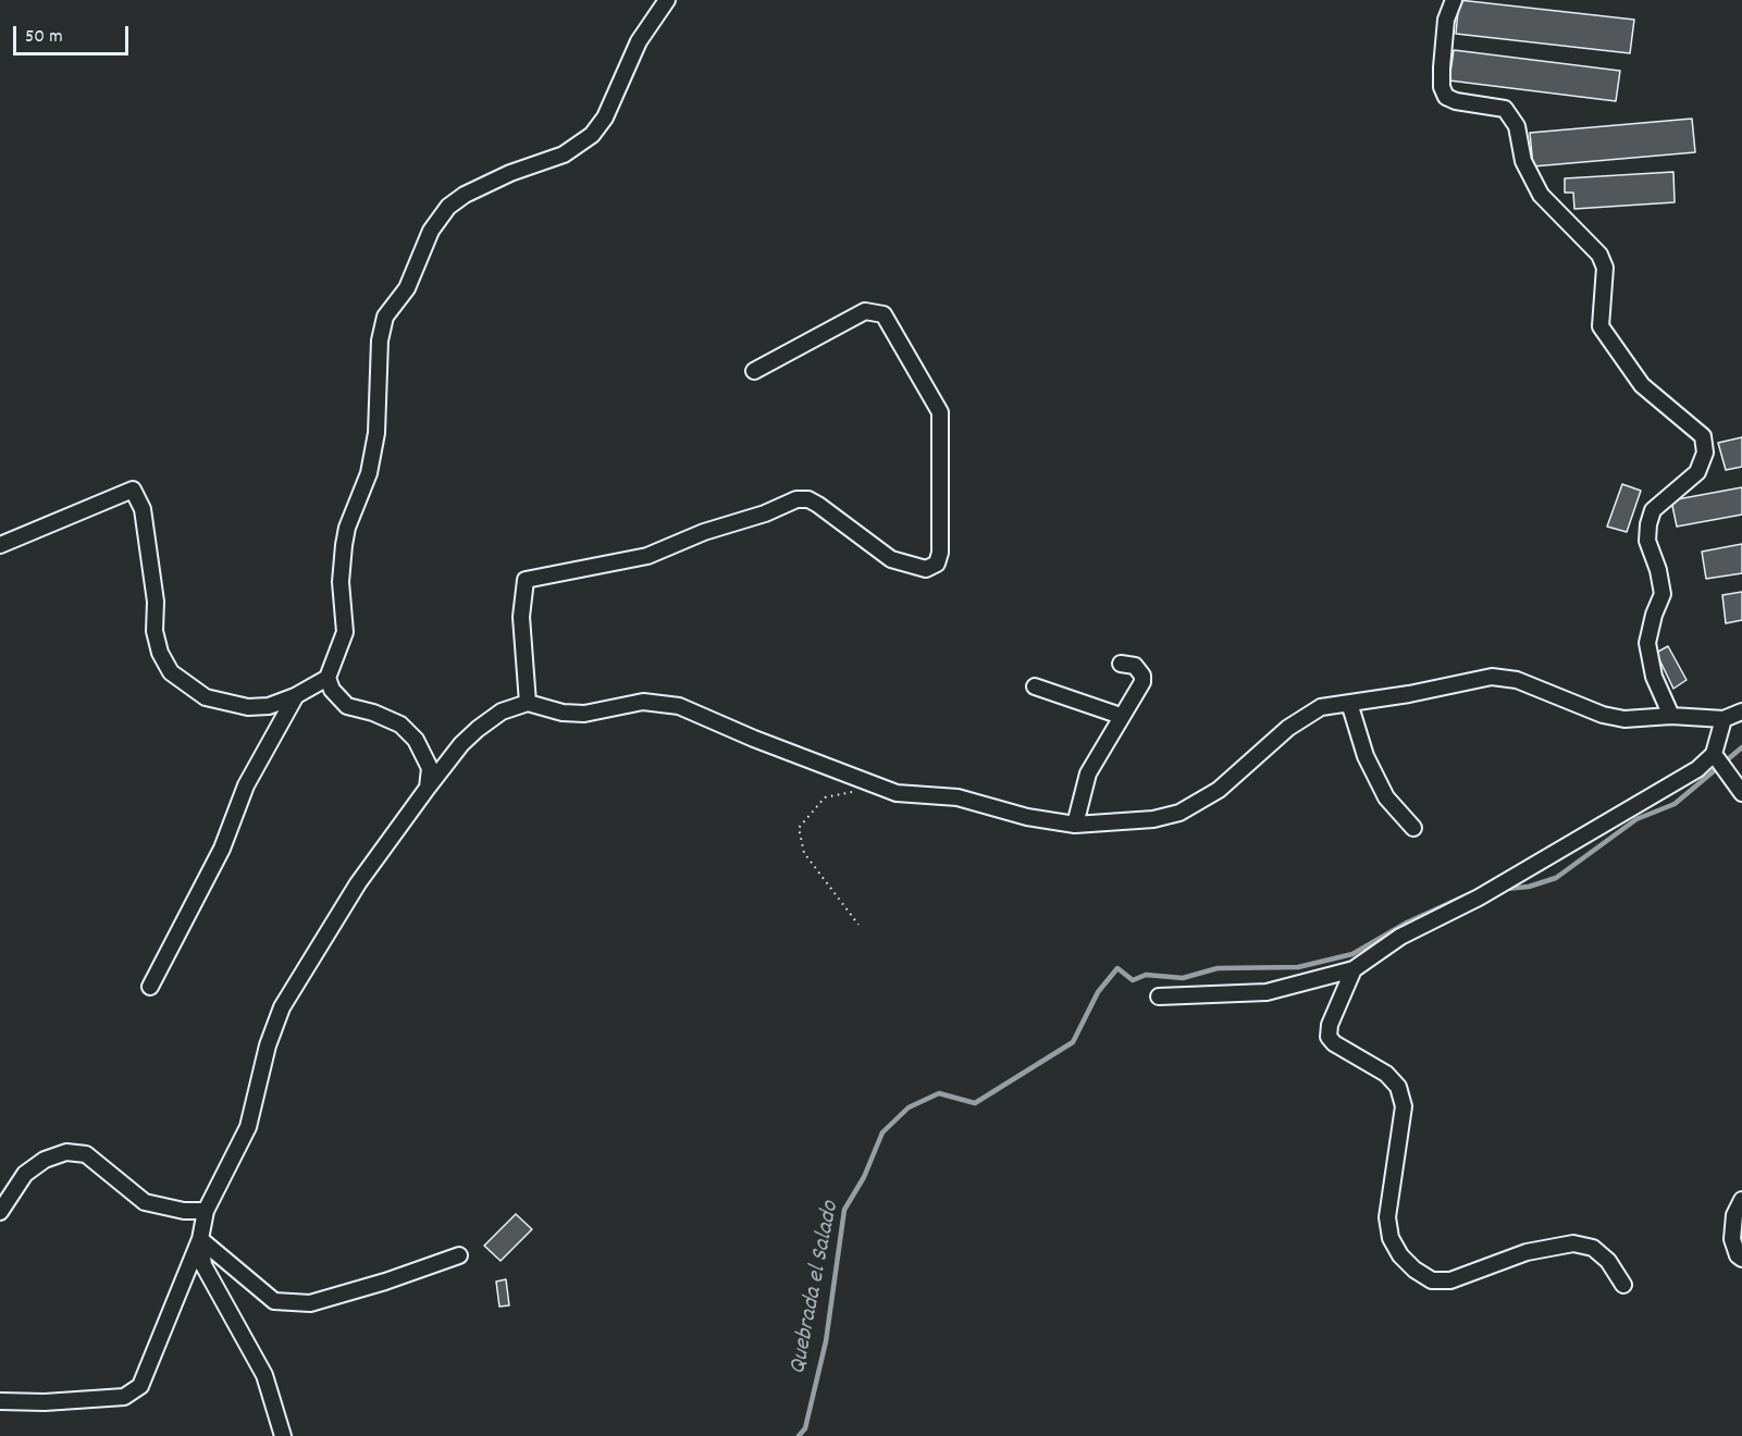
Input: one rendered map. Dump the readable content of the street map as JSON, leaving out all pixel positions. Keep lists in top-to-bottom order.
{
  "water": ["Quebrada el Salado"],
  "scale_bar": "50 m"
}
